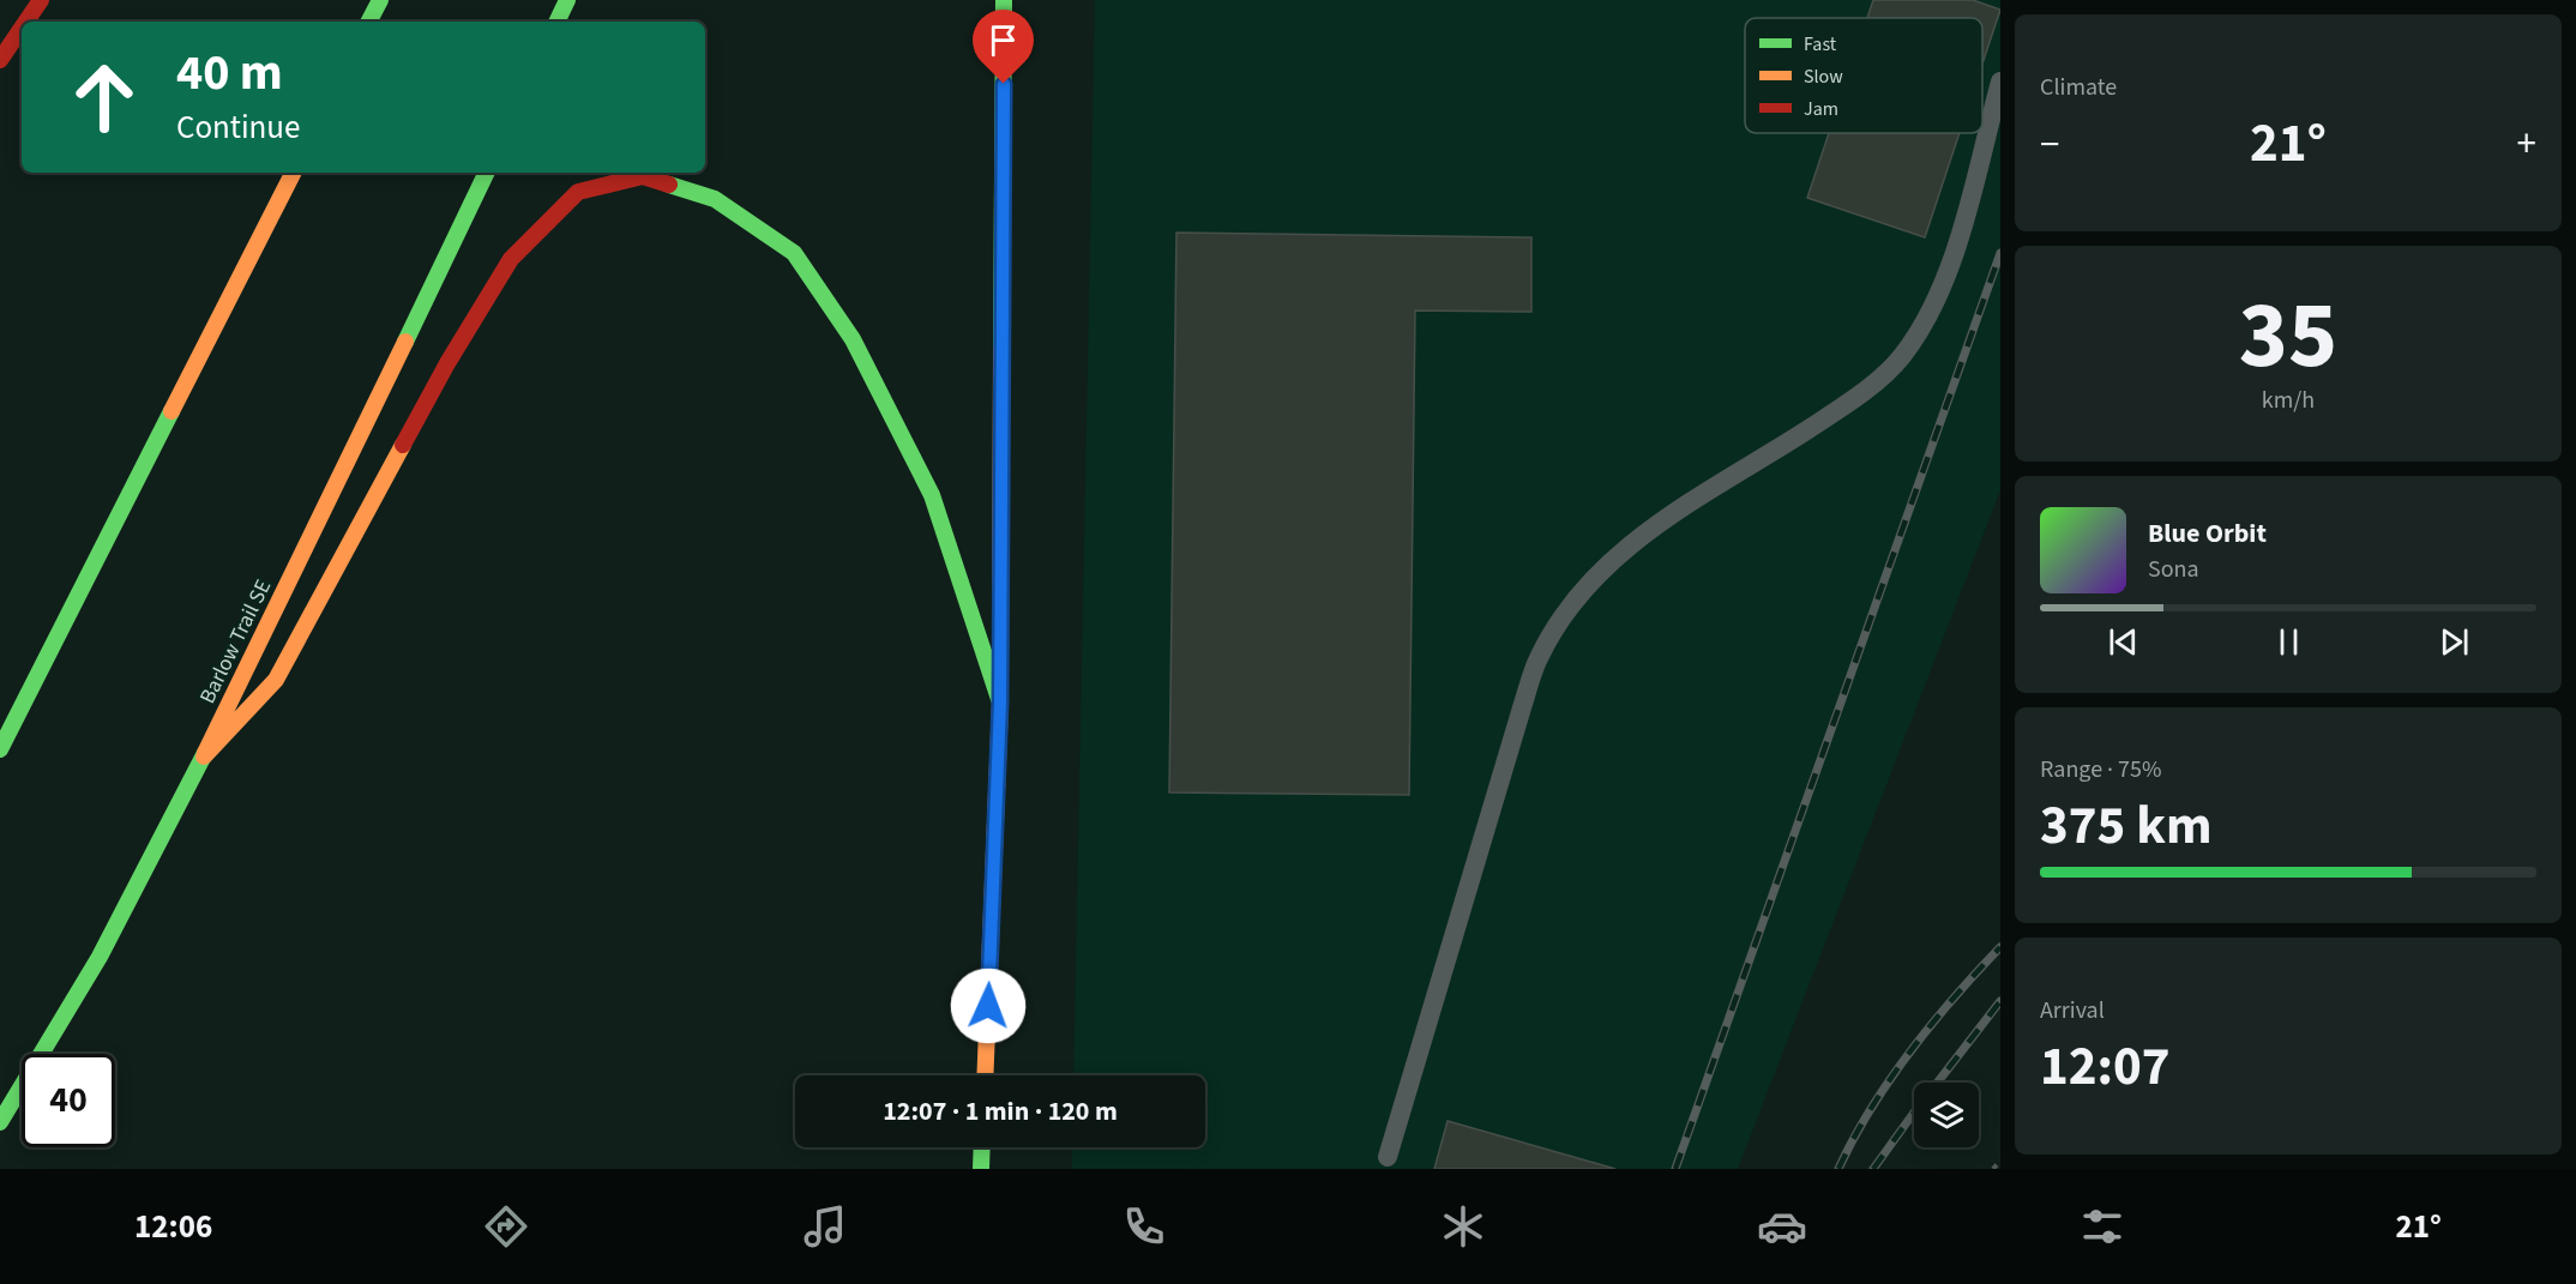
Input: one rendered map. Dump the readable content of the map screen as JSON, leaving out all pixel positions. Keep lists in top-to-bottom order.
{
  "streets": {
    "main road": ["Barlow Trail SE"]
  },
  "legend": ["Fast", "Slow", "Jam"],
  "page": {
    "tile": [
      "Climate",
      ["35", "km/h"],
      ["Range · 75%", "375 km"],
      ["Arrival", "12:07"]
    ],
    "turn": ["40 m", "Continue"],
    "heat": ["−", "21°", "+"],
    "song": ["Blue Orbit", "Sona"],
    "limit": "40",
    "trip": "12:07 · 1 min · 120 m",
    "tabs": ["12:06", "21°"]
  }
}
